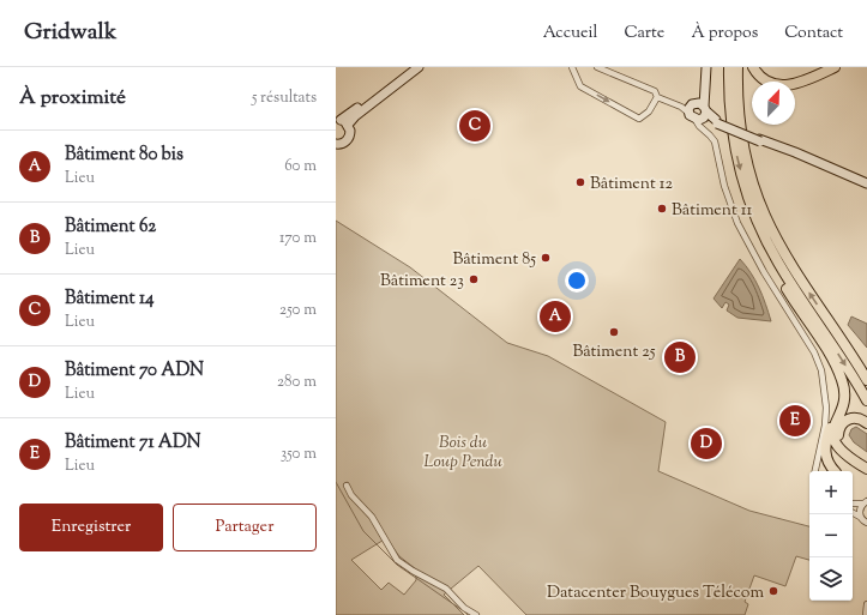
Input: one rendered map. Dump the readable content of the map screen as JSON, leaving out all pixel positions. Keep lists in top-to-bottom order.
{
  "parks": ["Bois du Loup Pendu"],
  "places": [
    "Bâtiment 12",
    "Bâtiment 11",
    "Bâtiment 85",
    "Bâtiment 23",
    "Bâtiment 25",
    "Datacenter Bouygues Télécom"
  ],
  "north": "top right",
  "page": {
    "header": "Gridwalk",
    "nav": [
      "Accueil",
      "Carte",
      "À propos",
      "Contact"
    ],
    "heading": ["À proximité", "5 résultats"],
    "pins": [
      "C",
      "A",
      "B",
      "E",
      "D"
    ],
    "list": [
      {
        "mark": "A",
        "name": "Bâtiment 80 bis",
        "note": "Lieu",
        "value": "60 m"
      },
      {
        "mark": "B",
        "name": "Bâtiment 62",
        "note": "Lieu",
        "value": "170 m"
      },
      {
        "mark": "C",
        "name": "Bâtiment 14",
        "note": "Lieu",
        "value": "250 m"
      },
      {
        "mark": "D",
        "name": "Bâtiment 70 ADN",
        "note": "Lieu",
        "value": "280 m"
      },
      {
        "mark": "E",
        "name": "Bâtiment 71 ADN",
        "note": "Lieu",
        "value": "350 m"
      }
    ],
    "map_buttons": ["+", "−"],
    "buttons": ["Enregistrer", "Partager"]
  }
}
